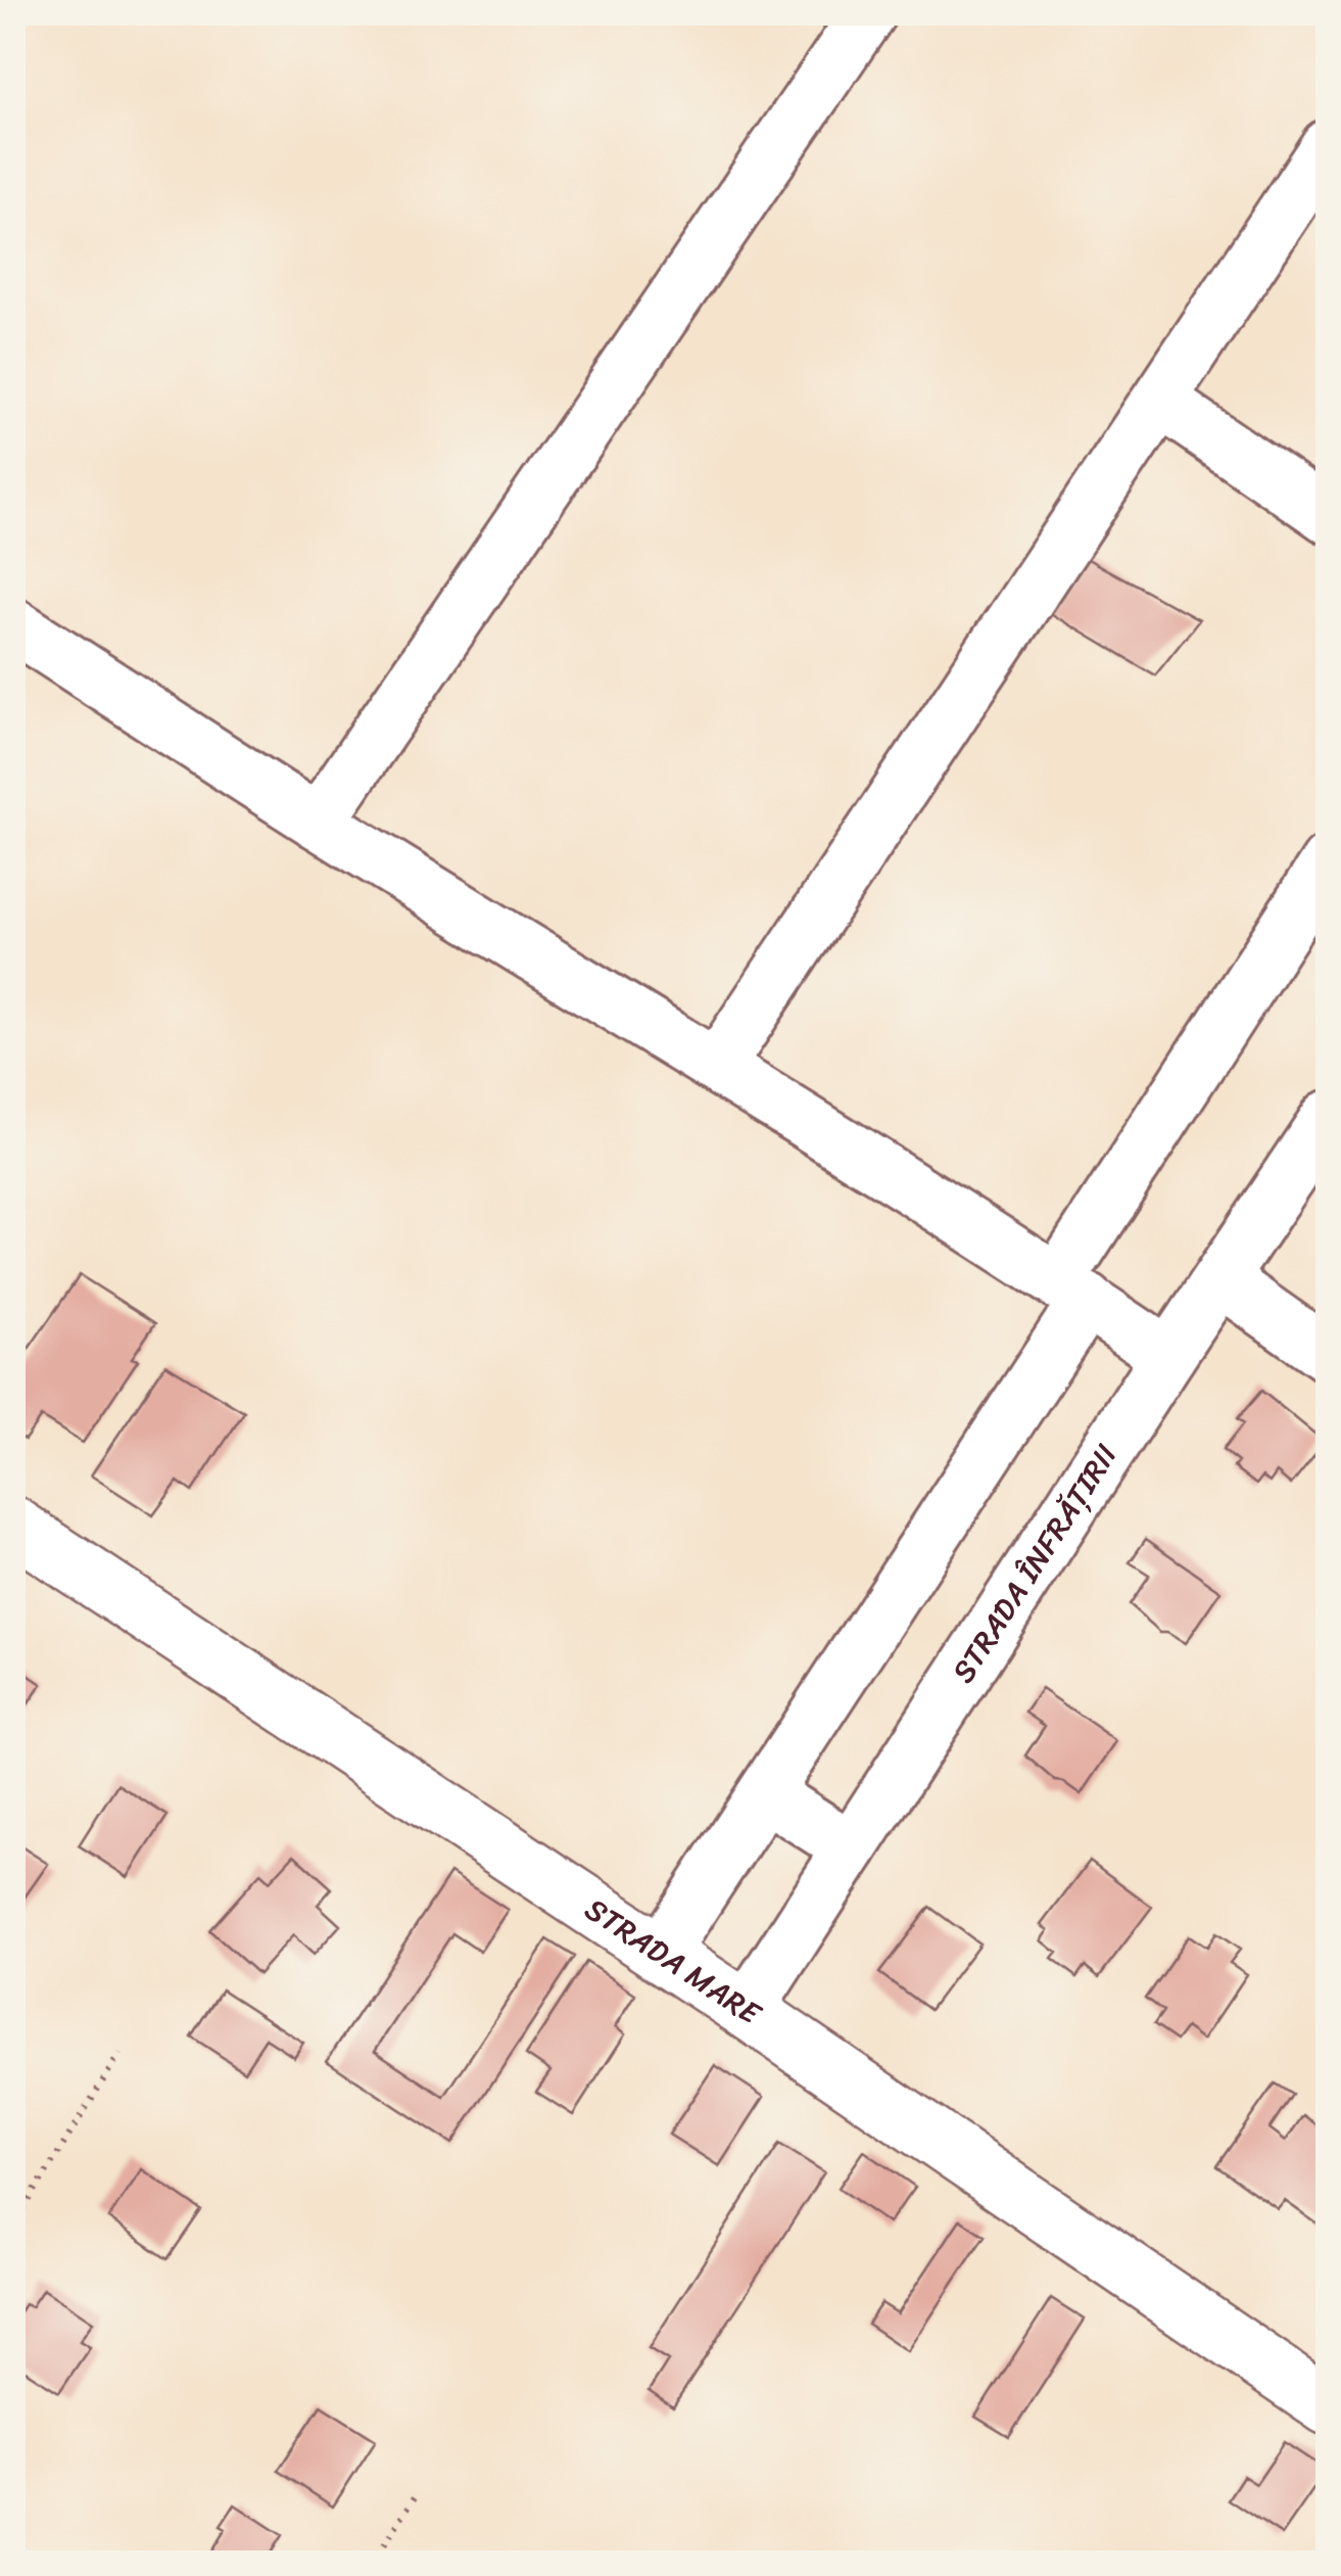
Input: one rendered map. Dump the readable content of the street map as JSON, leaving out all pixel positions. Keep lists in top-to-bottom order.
{
  "streets": {
    "street": ["STRADA ÎNFRĂȚIRII", "STRADA MARE"]
  },
  "crossings": [
    ["STRADA ÎNFRĂȚIRII", "STRADA MARE"]
  ]
}
